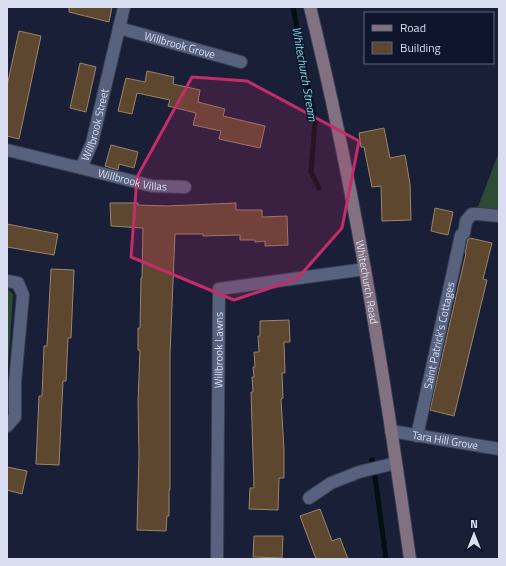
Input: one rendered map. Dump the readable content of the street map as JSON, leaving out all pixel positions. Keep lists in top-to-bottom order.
{
  "streets": {
    "street": [
      "Willbrook Grove",
      "Willbrook Street",
      "Willbrook Villas",
      "Whitechurch Road",
      "Saint Patrick's Cottages",
      "Willbrook Lawns",
      "Tara Hill Grove"
    ]
  },
  "crossings": [
    ["Willbrook Grove", "Willbrook Street"],
    ["Willbrook Street", "Willbrook Villas"],
    ["Whitechurch Road", "Willbrook Lawns"],
    ["Whitechurch Road", "Tara Hill Grove"],
    ["Saint Patrick's Cottages", "Tara Hill Grove"]
  ],
  "water": ["Whitechurch Stream"],
  "legend": ["Road", "Building"],
  "north": "top"
}
